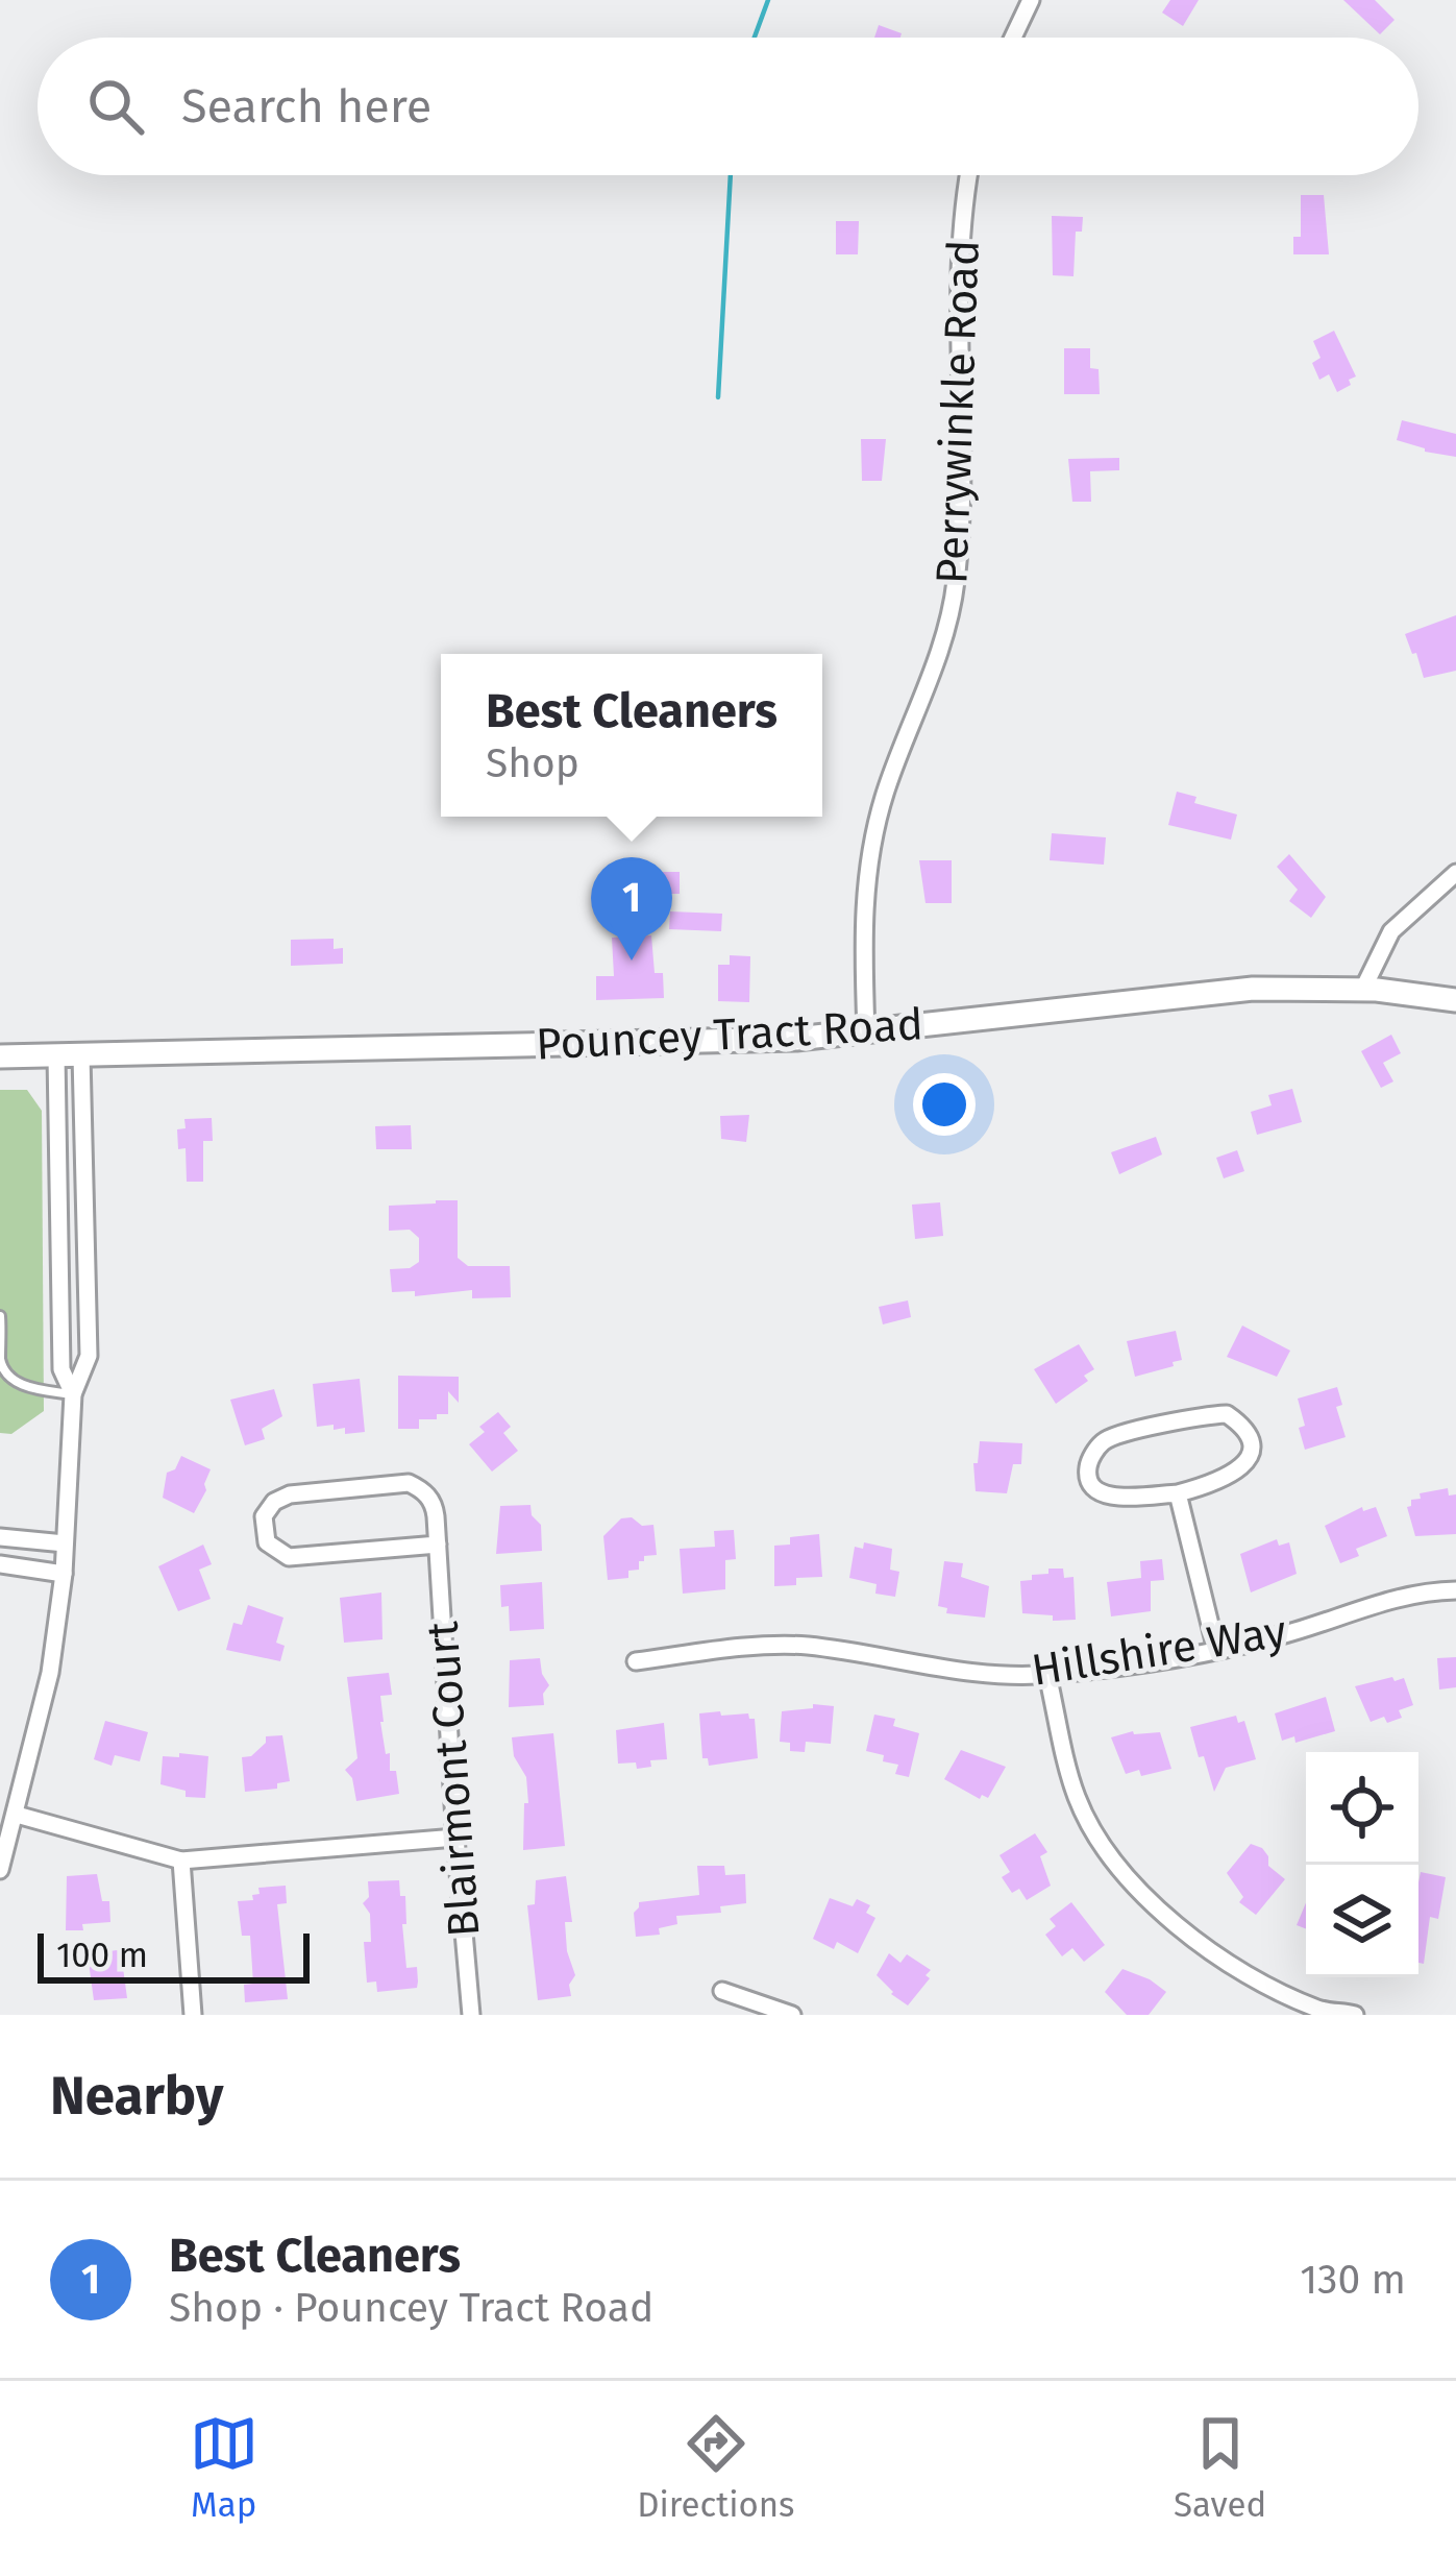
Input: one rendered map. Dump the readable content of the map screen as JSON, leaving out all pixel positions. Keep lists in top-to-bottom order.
{
  "streets": {
    "main road": ["Pouncey Tract Road"],
    "street": ["Perrywinkle Road", "Hillshire Way", "Blairmont Court"]
  },
  "crossings": [
    ["Perrywinkle Road", "Pouncey Tract Road"]
  ],
  "scale_bar": "100 m",
  "page": {
    "search": "Search here",
    "popup": ["Best Cleaners", "Shop"],
    "pins": "1",
    "scale": "100 m",
    "heading": "Nearby",
    "list": [
      {
        "mark": "1",
        "name": "Best Cleaners",
        "note": "Shop · Pouncey Tract Road",
        "value": "130 m"
      }
    ],
    "nav": ["Map", "Directions", "Saved"]
  }
}
